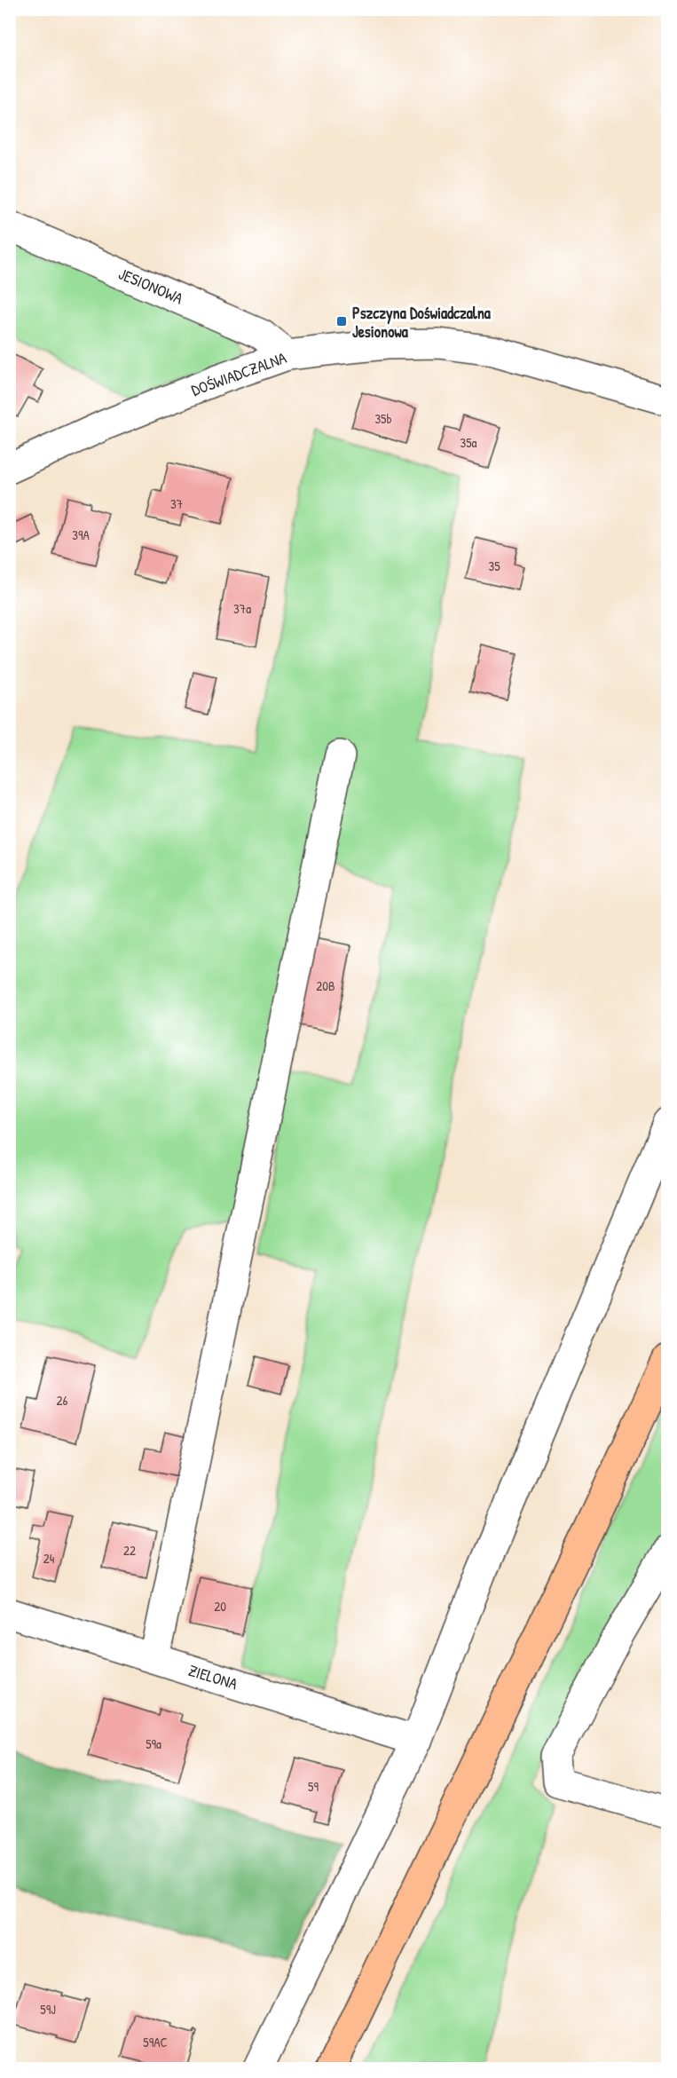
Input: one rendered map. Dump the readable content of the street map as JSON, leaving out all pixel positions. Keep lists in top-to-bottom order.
{
  "streets": {
    "street": ["JESIONOWA", "DOŚWIADCZALNA", "ZIELONA"]
  },
  "crossings": [
    ["JESIONOWA", "DOŚWIADCZALNA"]
  ],
  "places": {
    "transit": ["Pszczyna Doświadczalna Jesionowa"]
  },
  "house_numbers": [
    "35b",
    "35a",
    "37",
    "39A",
    "35",
    "37a",
    "20B",
    "26",
    "22",
    "24",
    "20",
    "59a",
    "59",
    "59J",
    "59AC"
  ]
}
